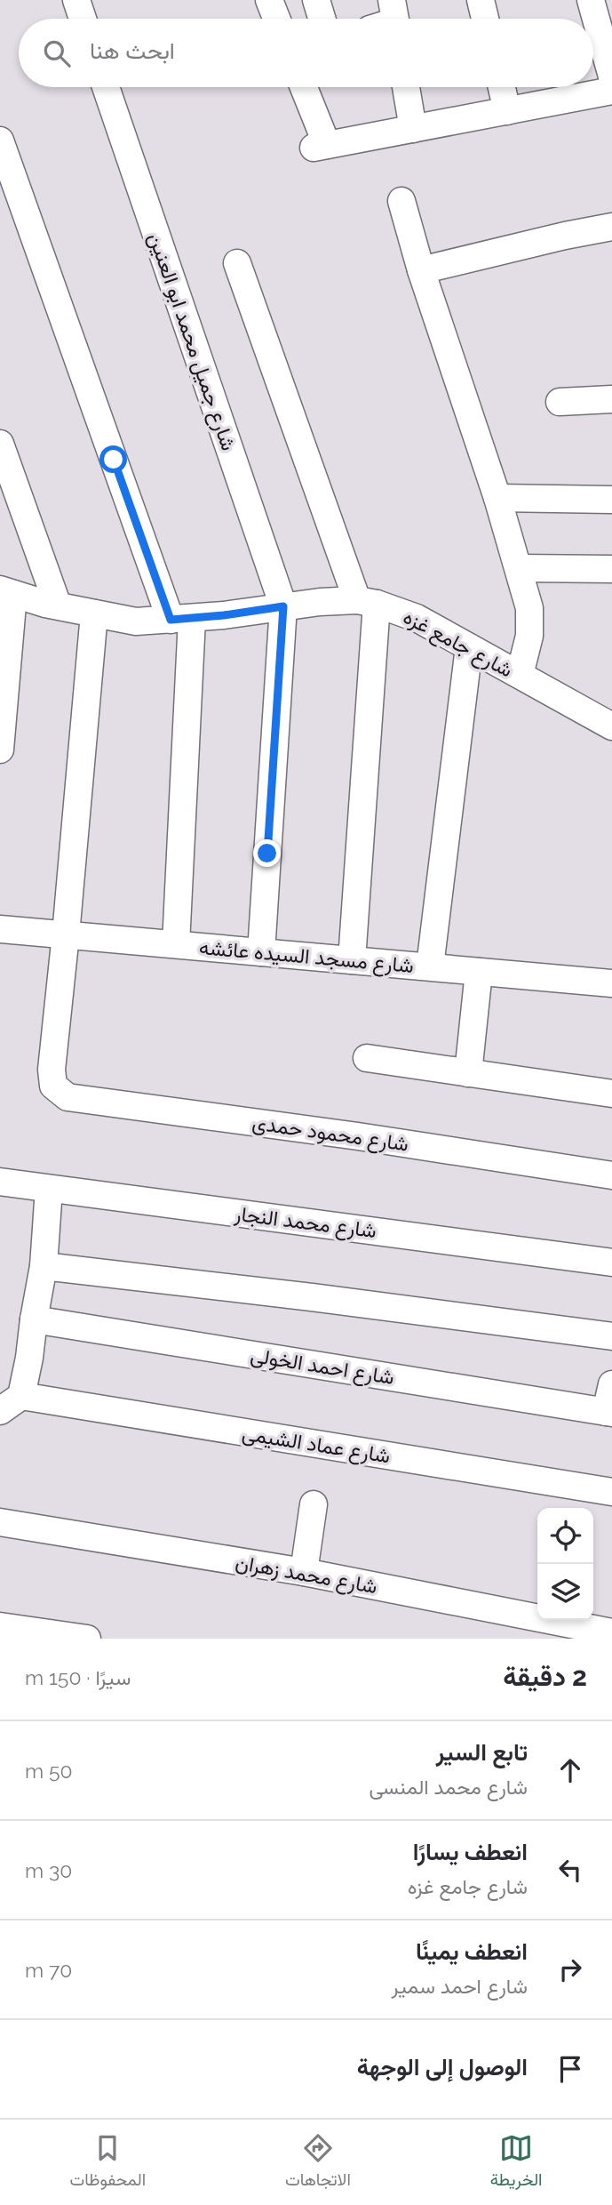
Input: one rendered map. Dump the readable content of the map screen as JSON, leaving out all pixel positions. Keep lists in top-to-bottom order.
{
  "streets": {
    "street": [
      "شارع جميل محمد ابو العنين",
      "شارع جامع غزه",
      "شارع مسجد السيده عائشه",
      "شارع محمود حمدى",
      "شارع محمد النجار",
      "شارع احمد الخولى",
      "شارع عماد الشيمى",
      "شارع محمد زهران"
    ]
  },
  "crossings": [
    ["شارع جميل محمد ابو العنين", "شارع جامع غزه"],
    ["شارع مسجد السيده عائشه", "شارع محمود حمدى"]
  ],
  "page": {
    "search": "ابحث هنا",
    "heading": ["2 دقيقة", "سيرًا · 150 m"],
    "list": [
      ["تابع السير", "شارع محمد المنسى", "50 m"],
      ["انعطف يسارًا", "شارع جامع غزه", "30 m"],
      ["انعطف يمينًا", "شارع احمد سمير", "70 m"],
      "الوصول إلى الوجهة"
    ],
    "nav": ["الخريطة", "الاتجاهات", "المحفوظات"]
  }
}
